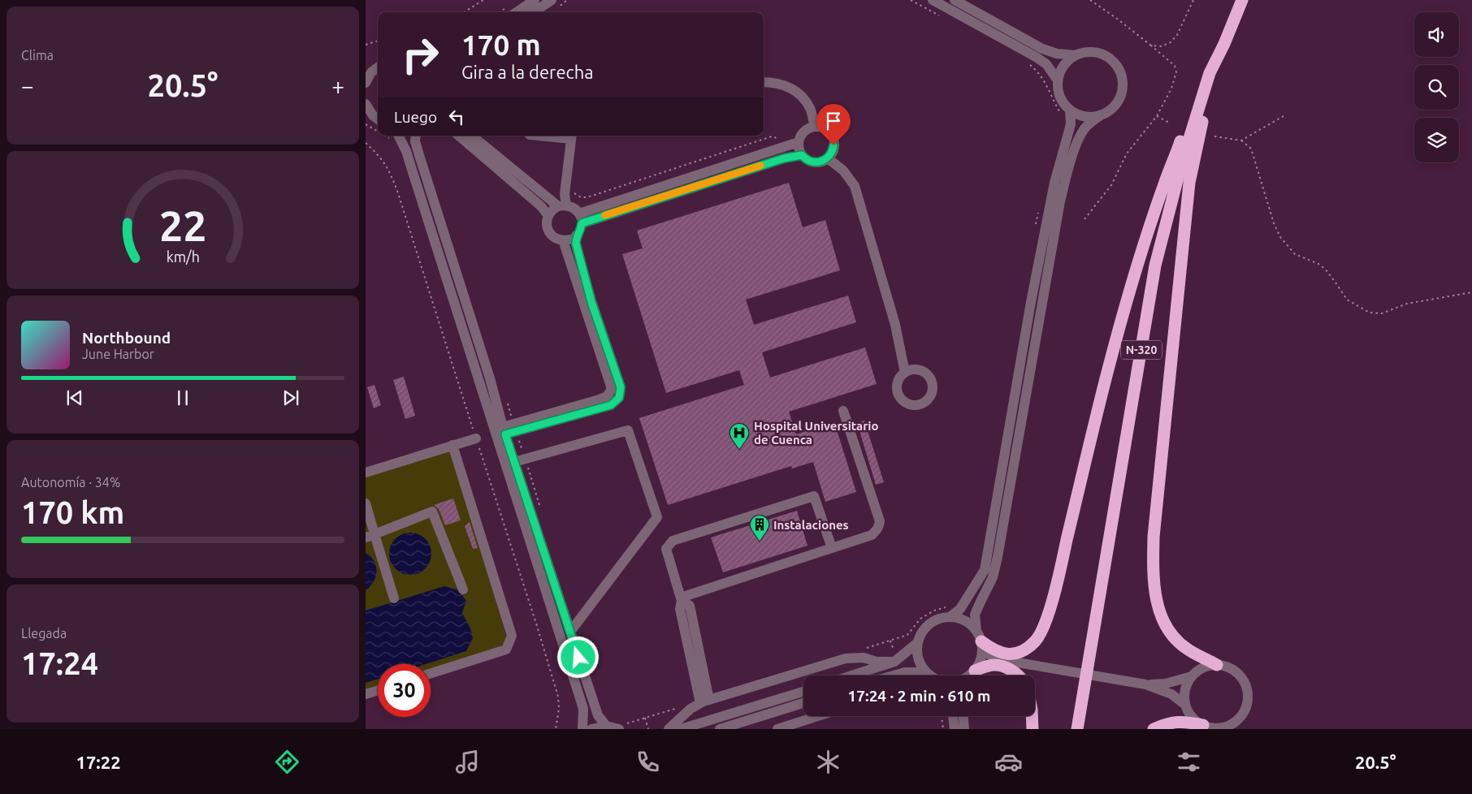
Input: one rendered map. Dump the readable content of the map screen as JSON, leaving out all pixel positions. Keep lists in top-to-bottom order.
{
  "streets": {
    "highway": ["N-320"]
  },
  "places": {
    "hospital": ["Hospital Universitario de Cuenca"],
    "building": ["Instalaciones"]
  },
  "page": {
    "tile": [
      "Clima",
      ["Autonomía · 34%", "170 km"],
      ["Llegada", "17:24"]
    ],
    "turn": ["170 m", "Gira a la derecha"],
    "heat": ["−", "20.5°", "+"],
    "then": "Luego",
    "song": ["Northbound", "June Harbor"],
    "limit": "30",
    "trip": "17:24 · 2 min · 610 m",
    "tabs": ["17:22", "20.5°"],
    "gauge": ["22", "km/h"]
  }
}
